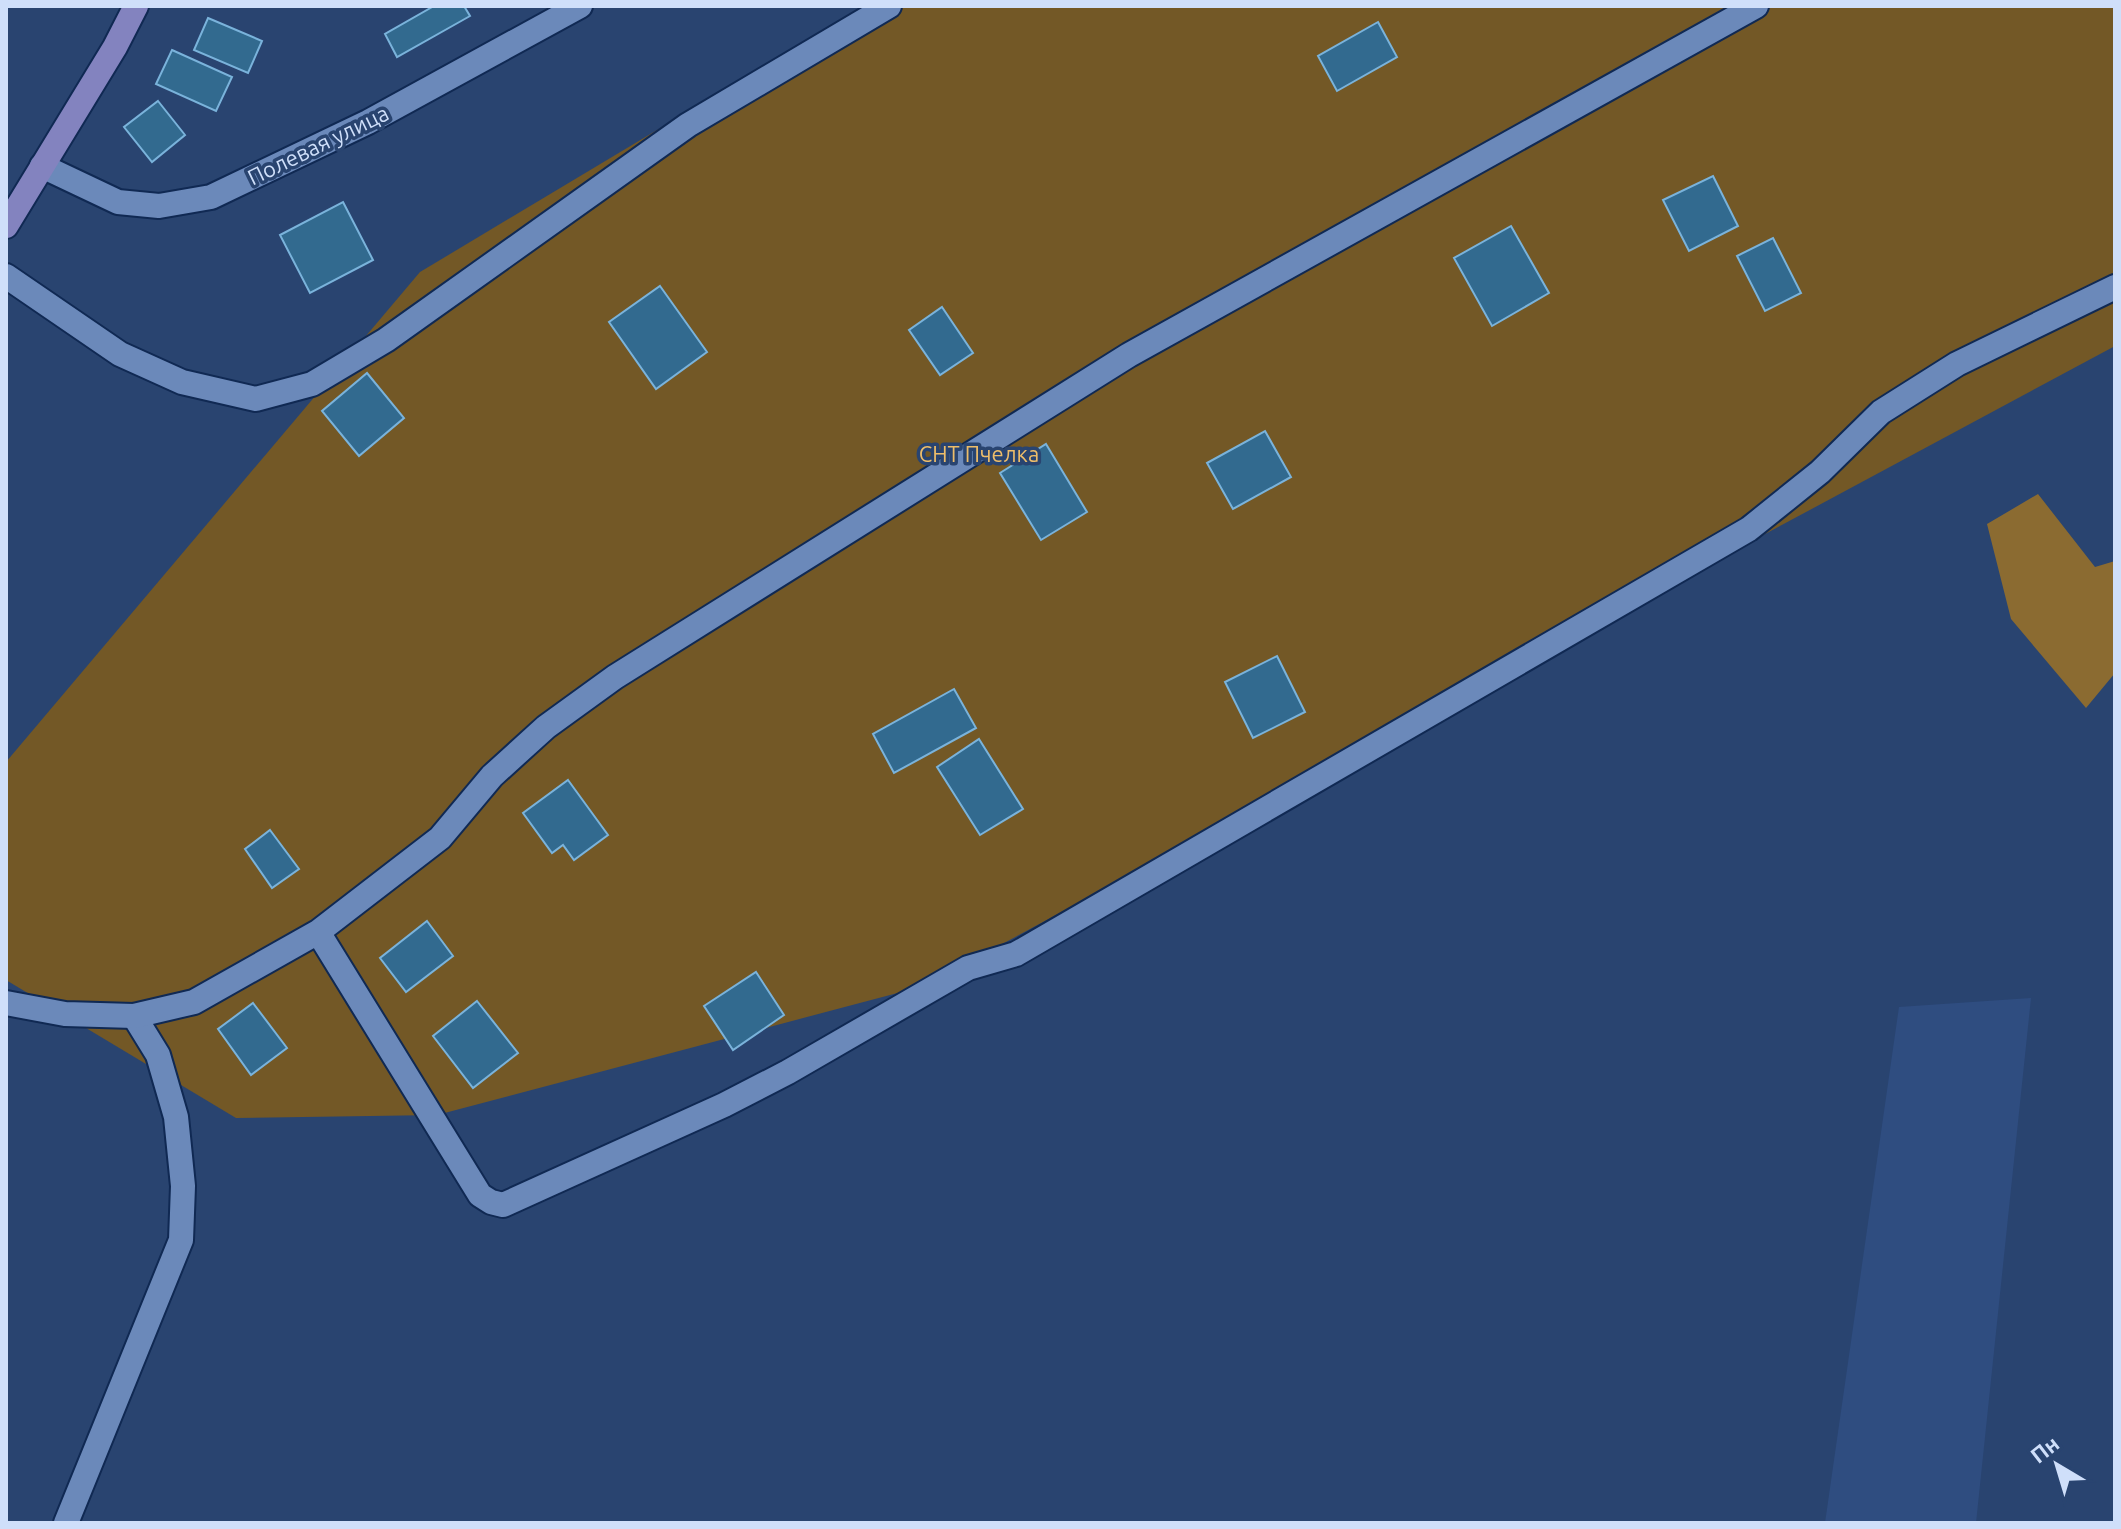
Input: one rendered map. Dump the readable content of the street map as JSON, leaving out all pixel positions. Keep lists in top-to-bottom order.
{
  "streets": {
    "street": ["Полевая улица"]
  },
  "parks": ["СНТ Пчелка"],
  "north": "top left"
}
